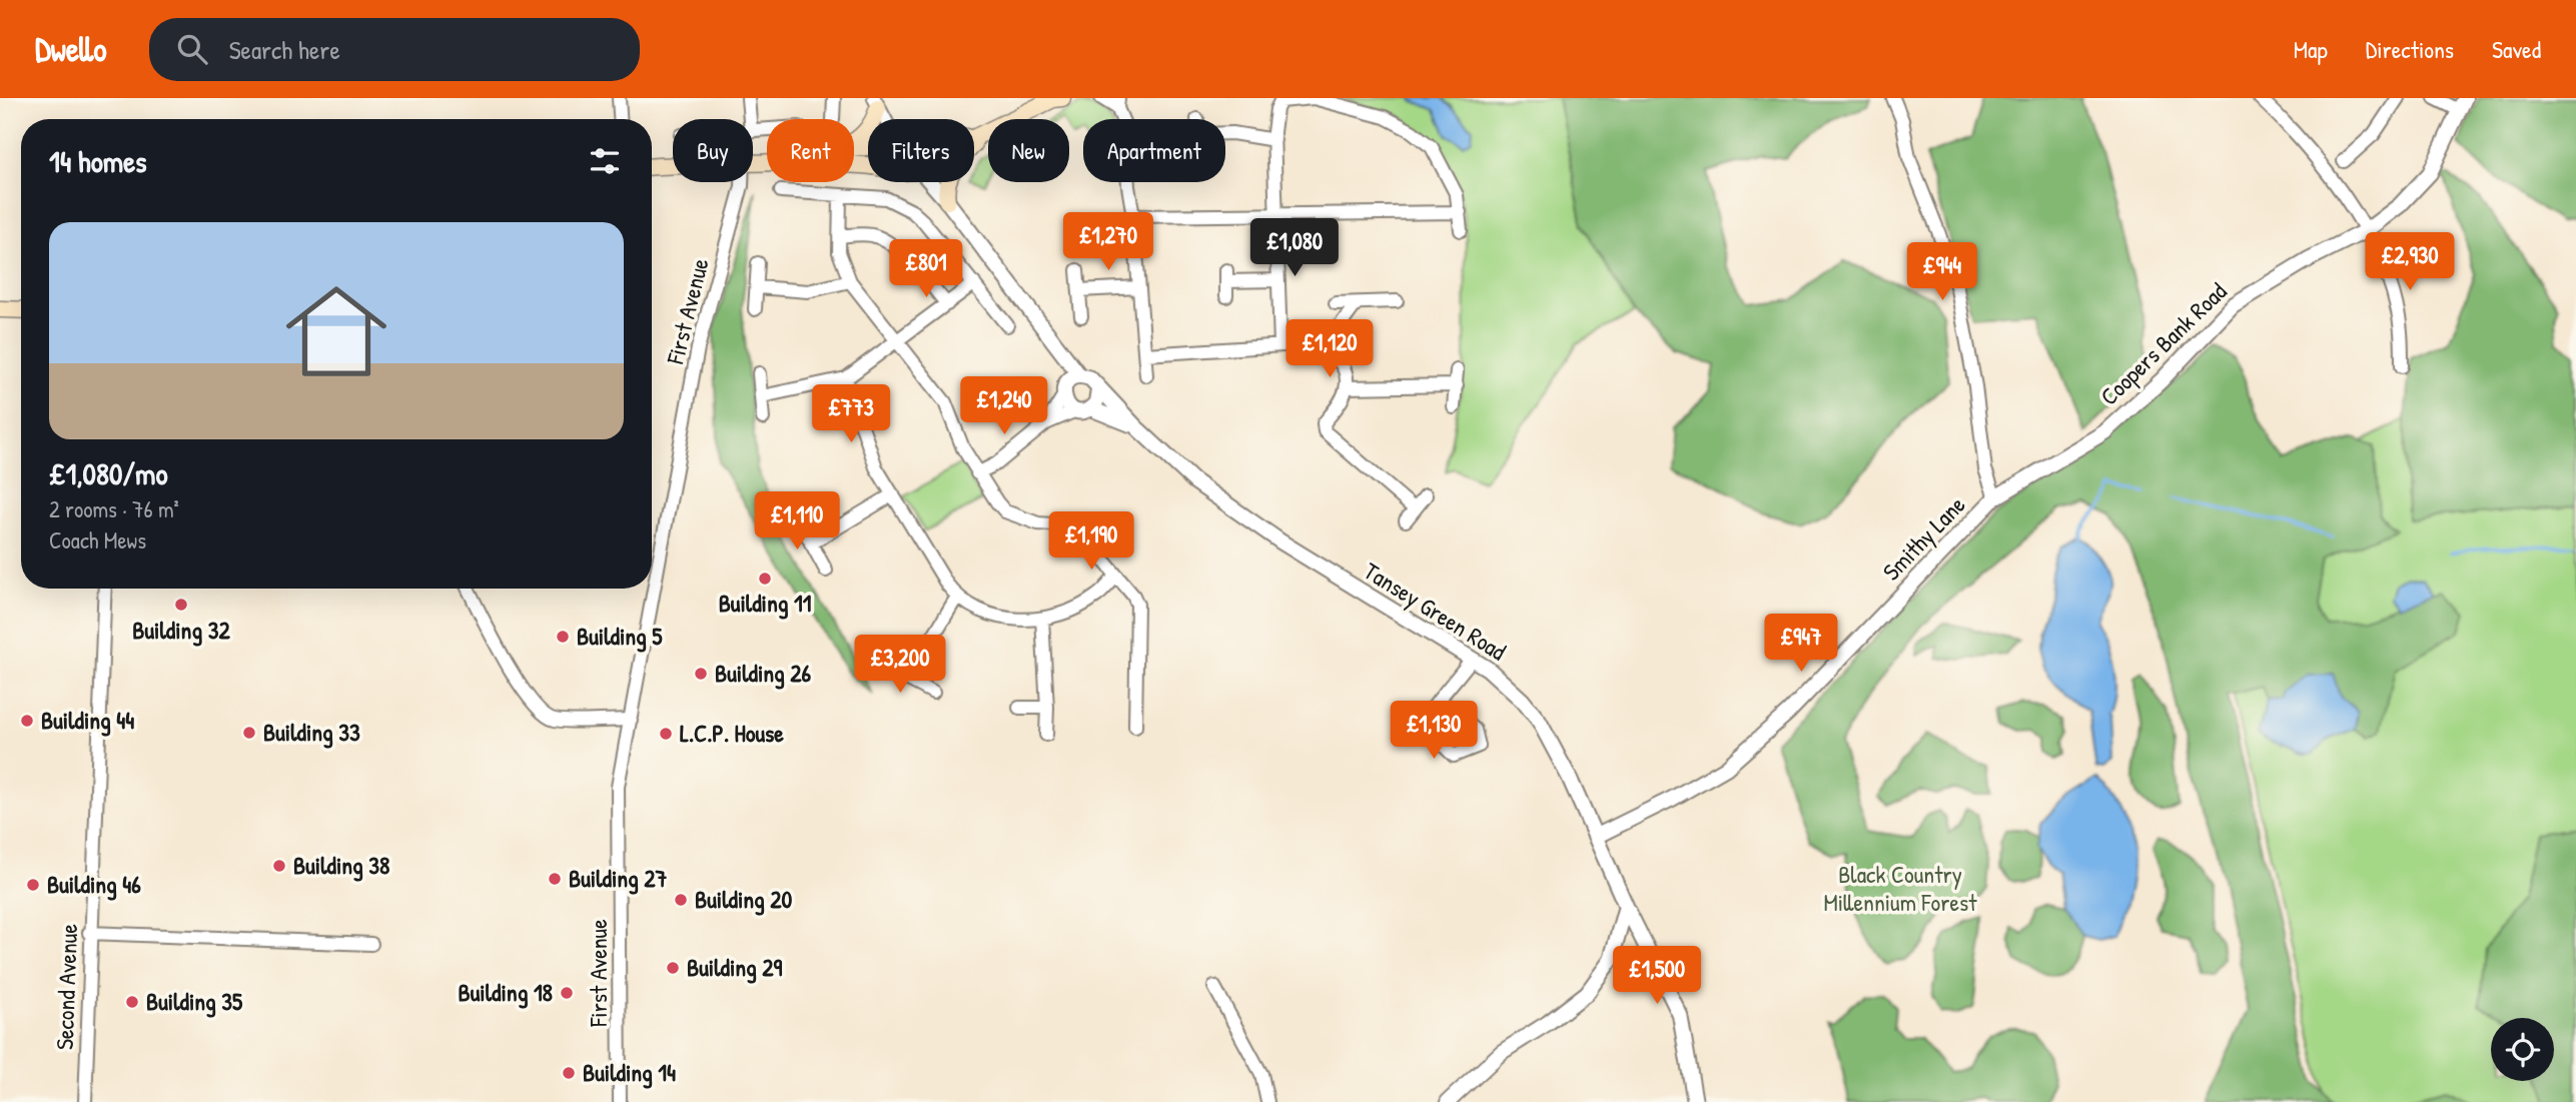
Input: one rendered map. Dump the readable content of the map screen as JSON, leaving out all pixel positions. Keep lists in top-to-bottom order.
{
  "streets": {
    "street": [
      "First Avenue",
      "Coopers Bank Road",
      "Smithy Lane",
      "Tansey Green Road",
      "Second Avenue"
    ]
  },
  "crossings": [
    ["Coopers Bank Road", "Smithy Lane"],
    ["Smithy Lane", "Tansey Green Road"]
  ],
  "parks": ["Black Country Millennium Forest"],
  "places": [
    "Building 11",
    "Building 32",
    "Building 5",
    "Building 26",
    "Building 44",
    "Building 33",
    "L.C.P. House",
    "Building 38",
    "Building 27",
    "Building 46",
    "Building 20",
    "Building 29",
    "Building 18",
    "Building 35",
    "Building 14"
  ],
  "page": {
    "header": "Dwello",
    "search": "Search here",
    "nav": ["Map", "Directions", "Saved"],
    "chip": [
      "Buy",
      "Rent",
      "Filters",
      "New",
      "Apartment"
    ],
    "heading": "14 homes",
    "list": [
      {
        "name": "£1,080/mo",
        "note": "2 rooms · 76 m² · Coach Mews"
      }
    ],
    "price": [
      "£1,270",
      "£1,080",
      "£2,930",
      "£801",
      "£944",
      "£1,120",
      "£1,240",
      "£773",
      "£1,110",
      "£1,190",
      "£947",
      "£3,200",
      "£1,130",
      "£1,500"
    ]
  }
}
